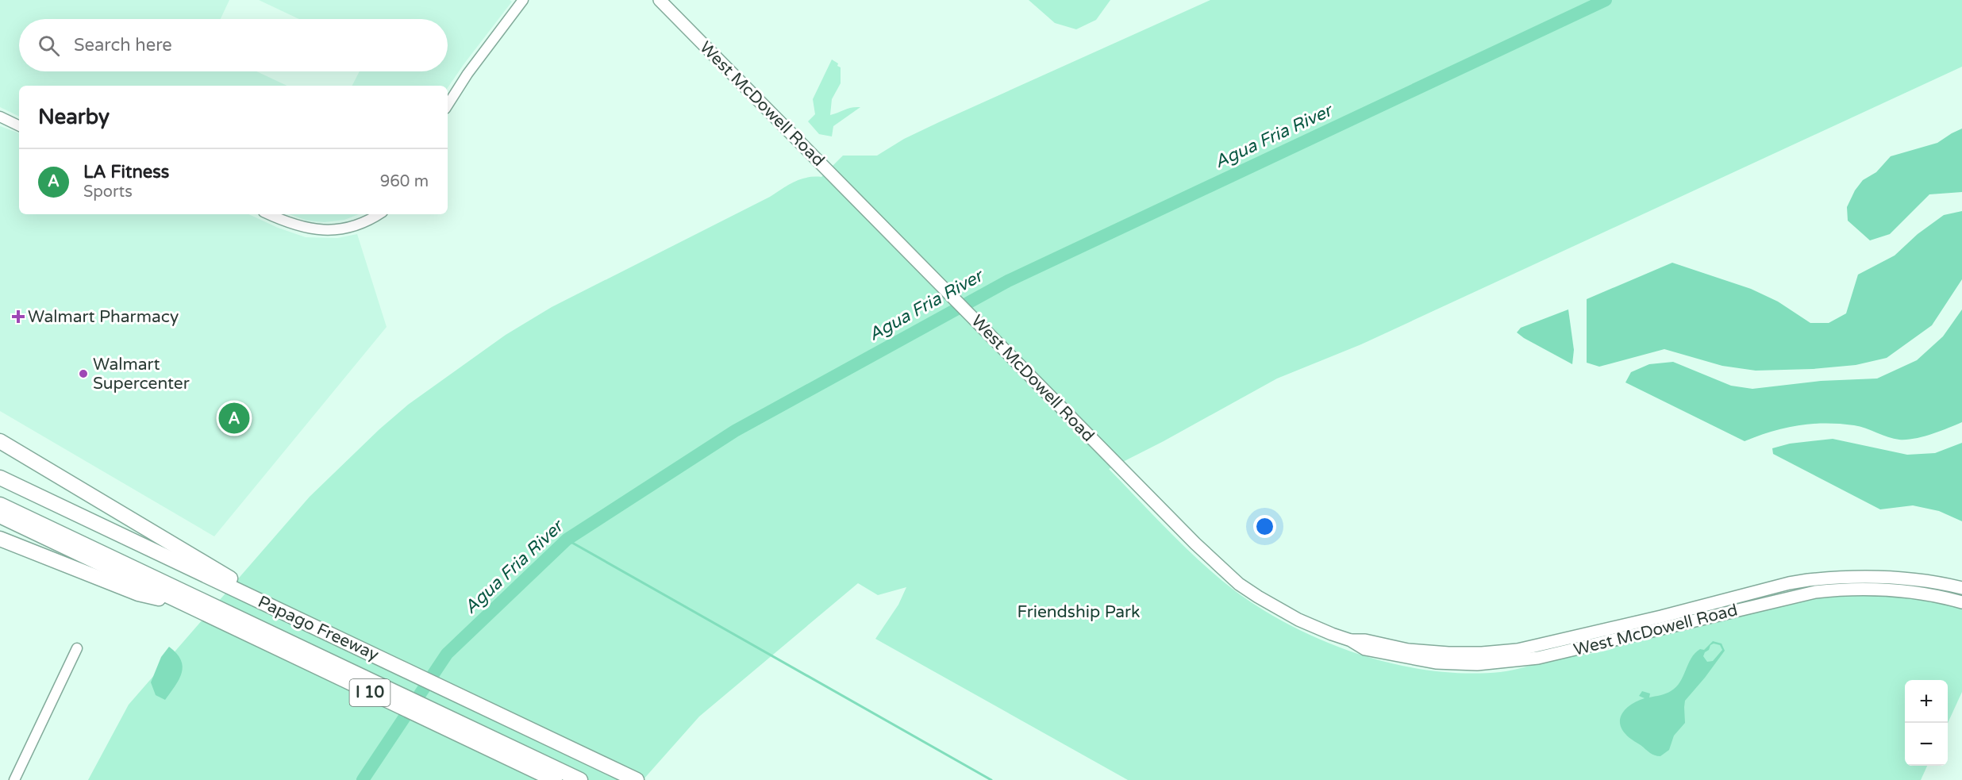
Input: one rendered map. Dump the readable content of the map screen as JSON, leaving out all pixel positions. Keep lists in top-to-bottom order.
{
  "streets": {
    "highway": ["Papago Freeway", "I 10"],
    "main road": ["West McDowell Road"]
  },
  "water": ["Agua Fria River"],
  "parks": ["Friendship Park"],
  "places": {
    "health": ["Walmart Pharmacy"],
    "other": ["Walmart Supercenter"]
  },
  "page": {
    "search": "Search here",
    "heading": "Nearby",
    "list": [
      {
        "mark": "A",
        "name": "LA Fitness",
        "note": "Sports",
        "value": "960 m"
      }
    ],
    "pins": "A",
    "map_buttons": ["+", "−"]
  }
}
